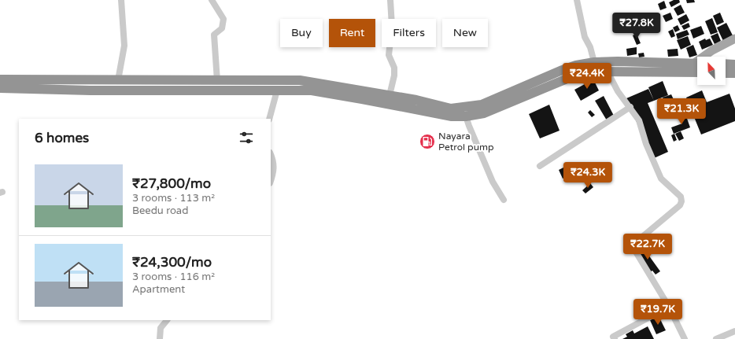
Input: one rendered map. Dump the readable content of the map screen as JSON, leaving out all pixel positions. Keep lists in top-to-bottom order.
{
  "places": {
    "fuel station": ["Nayara Petrol pump"]
  },
  "north": "top left",
  "page": {
    "price": [
      "₹27.8K",
      "₹24.4K",
      "₹21.3K",
      "₹24.3K",
      "₹22.7K",
      "₹19.7K"
    ],
    "chip": [
      "Buy",
      "Rent",
      "Filters",
      "New"
    ],
    "heading": "6 homes",
    "list": [
      {
        "name": "₹27,800/mo",
        "note": "3 rooms · 113 m² · Beedu road"
      },
      {
        "name": "₹24,300/mo",
        "note": "3 rooms · 116 m² · Apartment"
      }
    ]
  }
}
